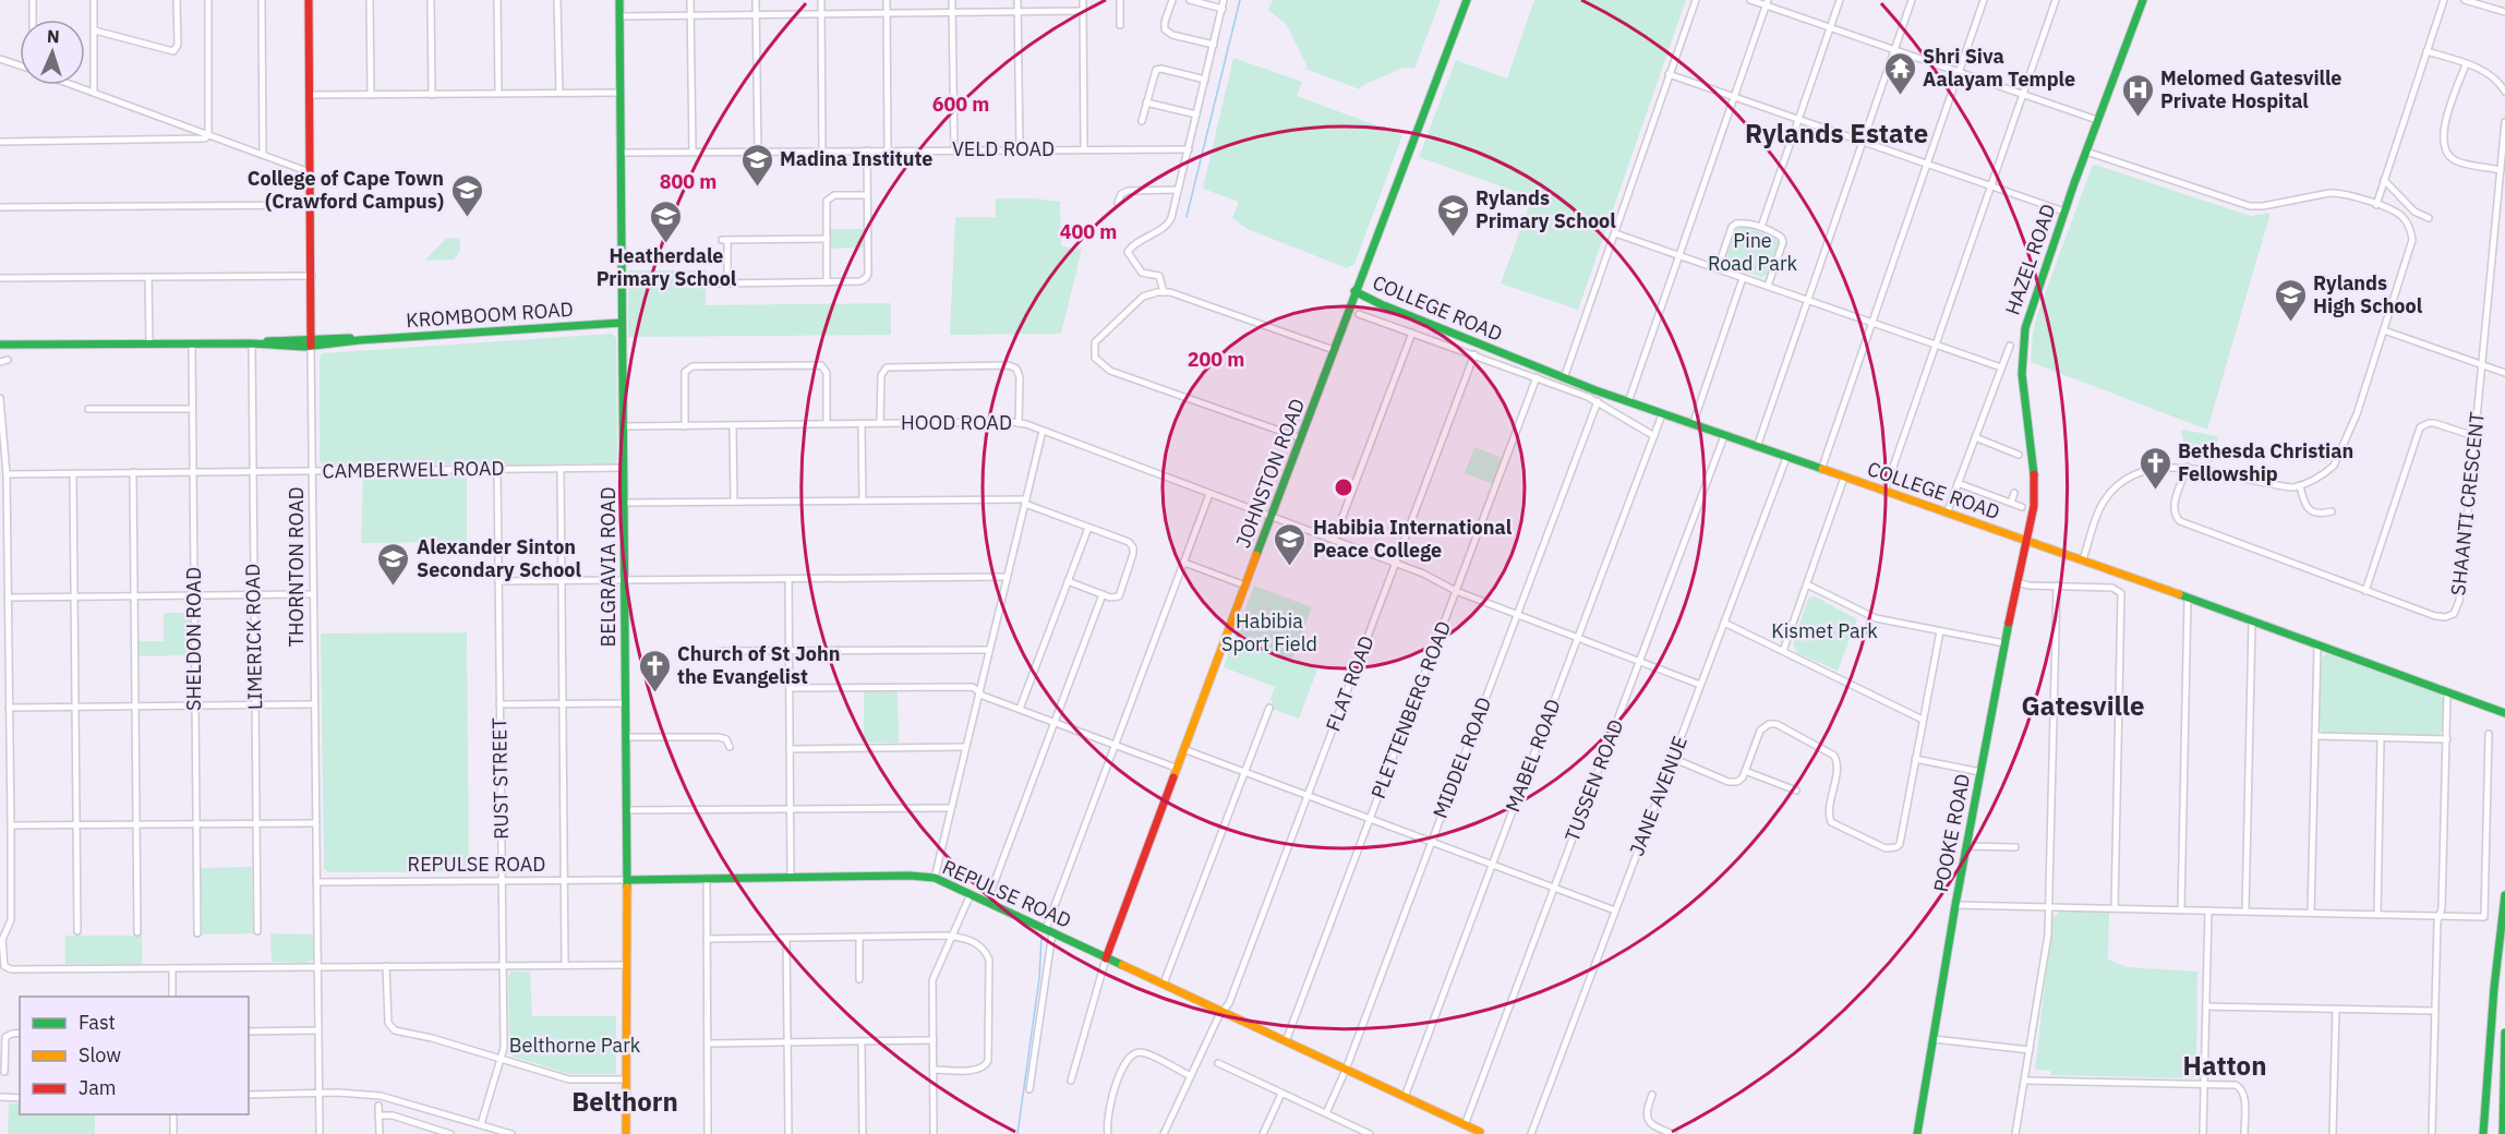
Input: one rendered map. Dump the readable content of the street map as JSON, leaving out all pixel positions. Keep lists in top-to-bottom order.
{
  "streets": {
    "main road": [
      "HAZEL ROAD",
      "COLLEGE ROAD",
      "KROMBOOM ROAD",
      "JOHNSTON ROAD",
      "THORNTON ROAD",
      "BELGRAVIA ROAD",
      "POOKE ROAD",
      "REPULSE ROAD"
    ],
    "street": [
      "VELD ROAD",
      "HOOD ROAD",
      "CAMBERWELL ROAD",
      "SHAANTI CRESCENT",
      "LIMERICK ROAD",
      "SHELDON ROAD",
      "FLAT ROAD",
      "PLETTENBERG ROAD",
      "MABEL ROAD",
      "MIDDEL ROAD",
      "RUST STREET",
      "TUSSEN ROAD",
      "JANE AVENUE"
    ]
  },
  "crossings": [
    ["VELD ROAD", "BELGRAVIA ROAD"],
    ["HAZEL ROAD", "COLLEGE ROAD"],
    ["HAZEL ROAD", "POOKE ROAD"],
    ["COLLEGE ROAD", "JOHNSTON ROAD"],
    ["COLLEGE ROAD", "MABEL ROAD"],
    ["COLLEGE ROAD", "TUSSEN ROAD"],
    ["COLLEGE ROAD", "JANE AVENUE"],
    ["COLLEGE ROAD", "POOKE ROAD"],
    ["KROMBOOM ROAD", "THORNTON ROAD"],
    ["KROMBOOM ROAD", "BELGRAVIA ROAD"],
    ["KROMBOOM ROAD", "LIMERICK ROAD"],
    ["KROMBOOM ROAD", "SHELDON ROAD"],
    ["HOOD ROAD", "JOHNSTON ROAD"],
    ["HOOD ROAD", "BELGRAVIA ROAD"],
    ["HOOD ROAD", "FLAT ROAD"],
    ["HOOD ROAD", "PLETTENBERG ROAD"],
    ["HOOD ROAD", "MABEL ROAD"],
    ["HOOD ROAD", "MIDDEL ROAD"],
    ["HOOD ROAD", "TUSSEN ROAD"],
    ["HOOD ROAD", "JANE AVENUE"],
    ["CAMBERWELL ROAD", "THORNTON ROAD"],
    ["CAMBERWELL ROAD", "BELGRAVIA ROAD"],
    ["CAMBERWELL ROAD", "LIMERICK ROAD"],
    ["CAMBERWELL ROAD", "SHELDON ROAD"],
    ["CAMBERWELL ROAD", "RUST STREET"],
    ["JOHNSTON ROAD", "REPULSE ROAD"],
    ["THORNTON ROAD", "REPULSE ROAD"],
    ["BELGRAVIA ROAD", "REPULSE ROAD"],
    ["FLAT ROAD", "REPULSE ROAD"],
    ["PLETTENBERG ROAD", "REPULSE ROAD"],
    ["MABEL ROAD", "REPULSE ROAD"],
    ["MIDDEL ROAD", "REPULSE ROAD"],
    ["RUST STREET", "REPULSE ROAD"],
    ["TUSSEN ROAD", "REPULSE ROAD"]
  ],
  "districts": [
    "Rylands Estate",
    "Gatesville",
    "Hatton",
    "Belthorn"
  ],
  "parks": [
    "Pine Road Park",
    "Habibia Sport Field",
    "Kismet Park",
    "Belthorne Park"
  ],
  "places": {
    "temple": ["Shri Siva Aalayam Temple"],
    "hospital": ["Melomed Gatesville Private Hospital"],
    "school or university": [
      "Madina Institute",
      "College of Cape Town (Crawford Campus)",
      "Rylands Primary School",
      "Heatherdale Primary School",
      "Rylands High School",
      "Habibia International Peace College",
      "Alexander Sinton Secondary School"
    ],
    "church": ["Bethesda Christian Fellowship", "Church of St John the Evangelist"]
  },
  "legend": ["Fast", "Slow", "Jam"],
  "north": "top",
  "rings": [
    "600 m",
    "800 m",
    "400 m",
    "200 m"
  ]
}
